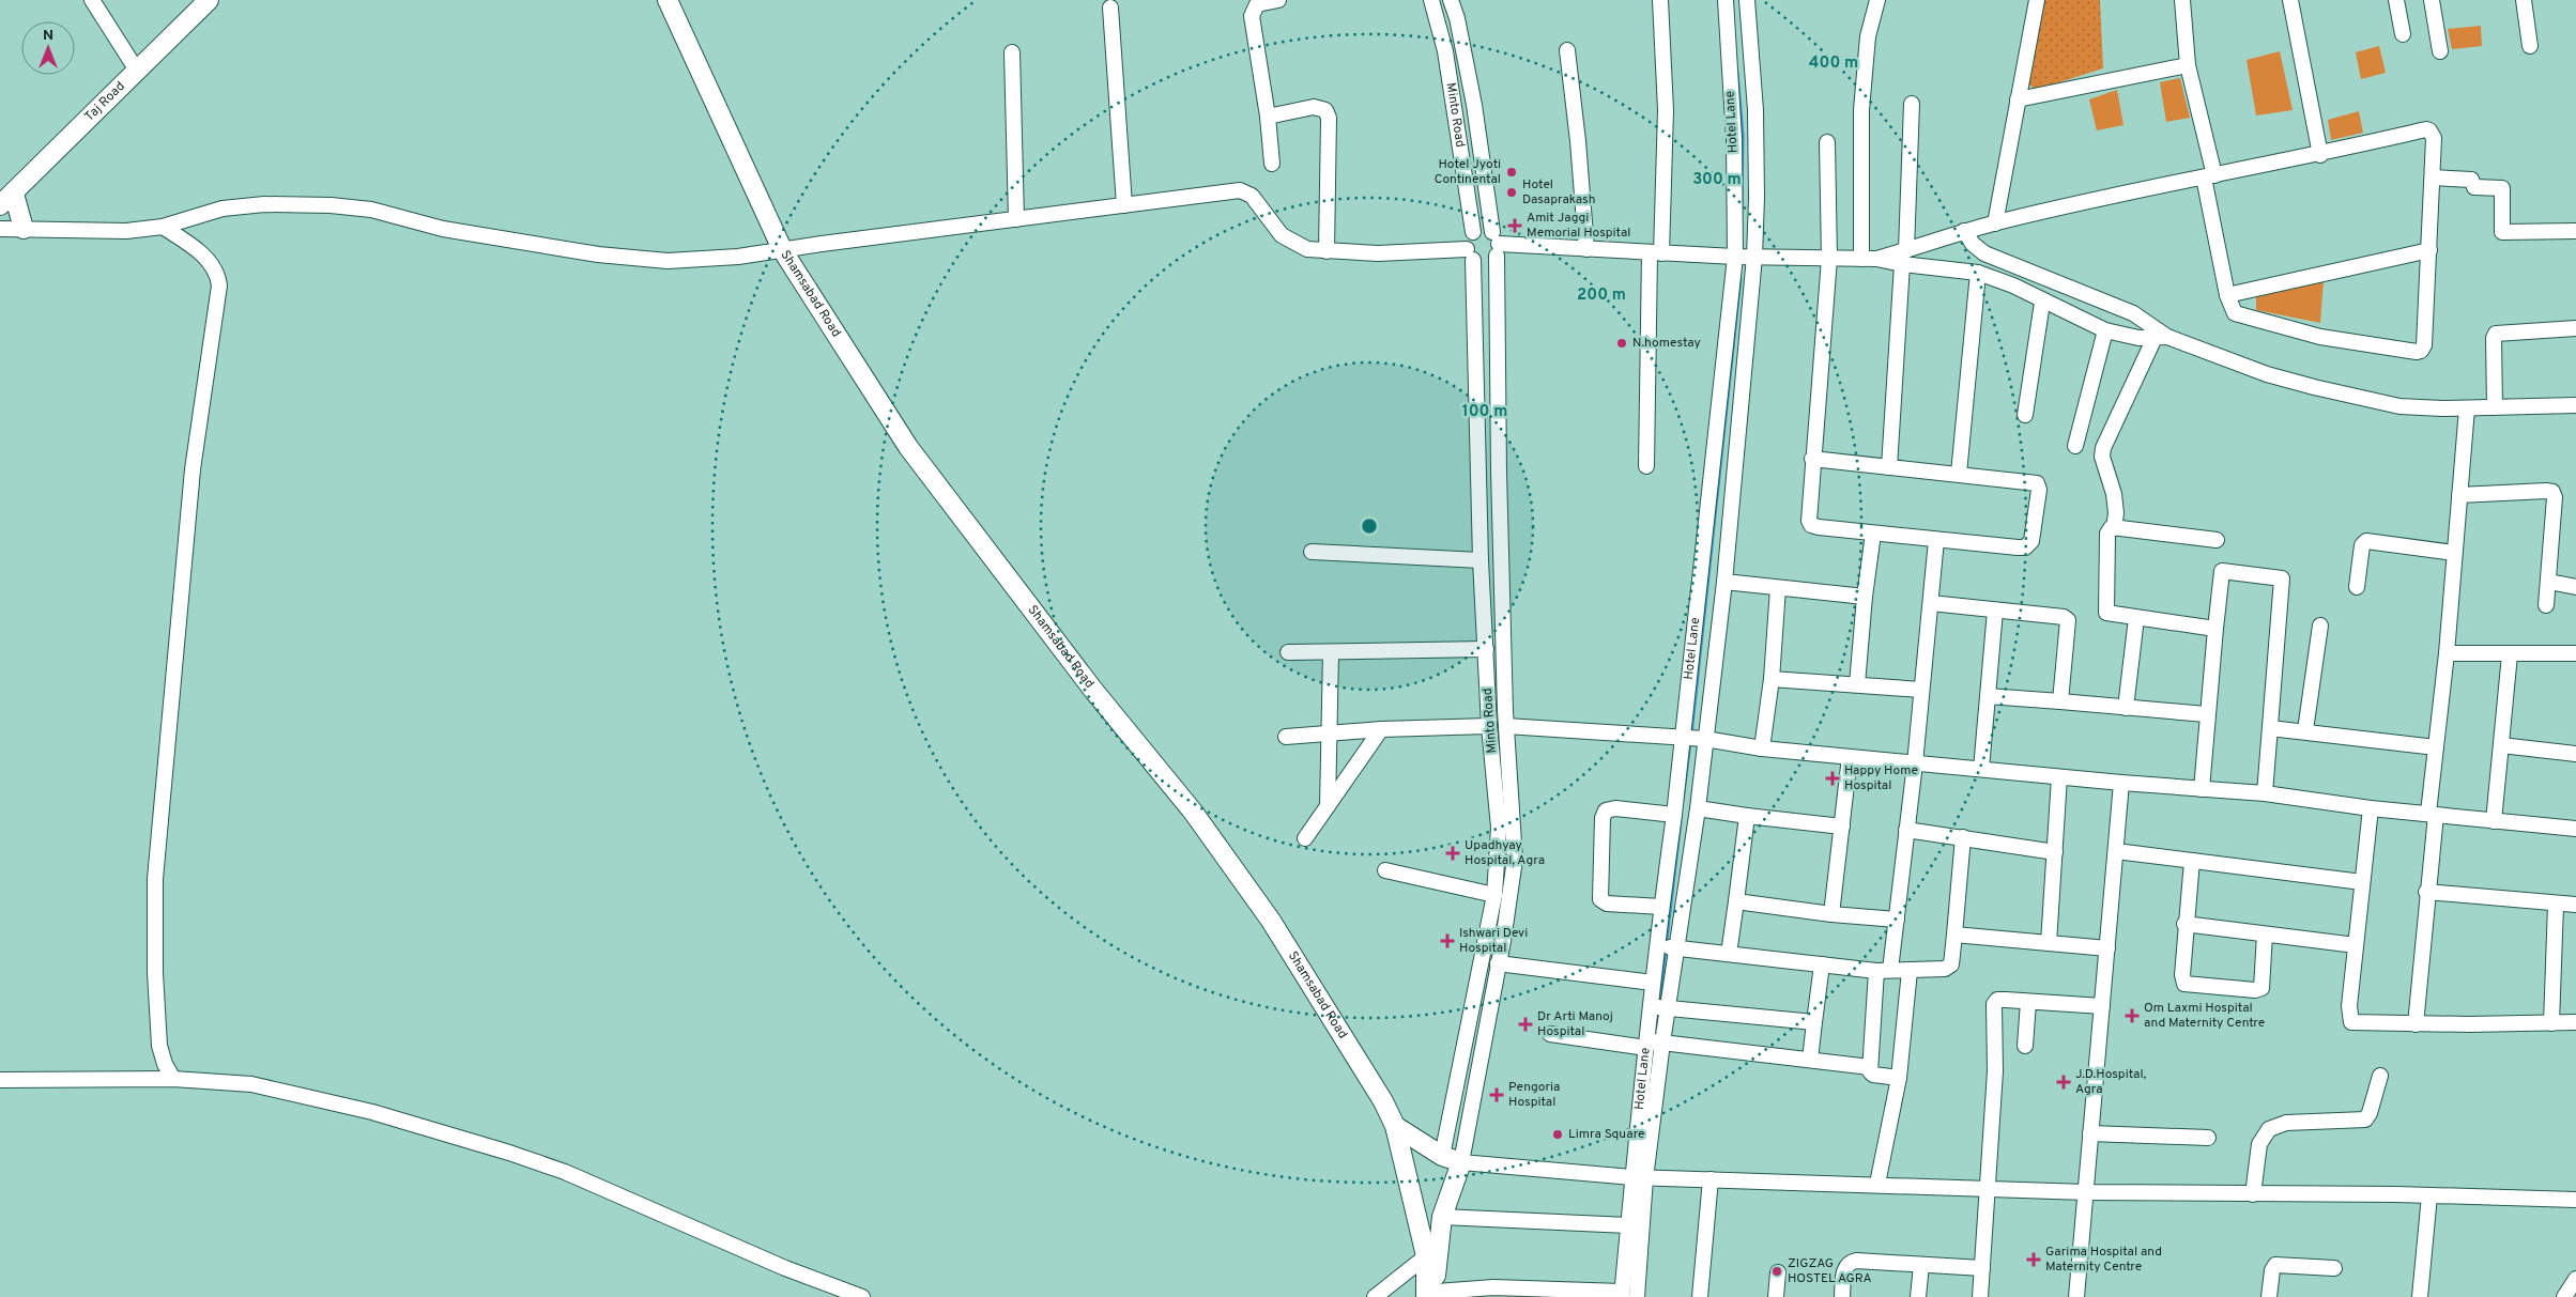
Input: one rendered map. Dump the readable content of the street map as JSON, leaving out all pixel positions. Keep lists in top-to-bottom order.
{
  "streets": {
    "main road": ["Taj Road", "Minto Road", "Shamsabad Road"],
    "street": ["Hotel Lane"]
  },
  "crossings": [
    ["Minto Road", "Shamsabad Road"]
  ],
  "places": {
    "other": [
      "Hotel Jyoti Continental",
      "Hotel Dasaprakash",
      "N.homestay",
      "Limra Square",
      "ZIGZAG HOSTEL AGRA"
    ],
    "health": [
      "Amit Jaggi Memorial Hospital",
      "Happy Home Hospital",
      "Upadhyay Hospital, Agra",
      "Ishwari Devi Hospital",
      "Om Laxmi Hospital and Maternity Centre",
      "Dr Arti Manoj Hospital",
      "J.D.Hospital, Agra",
      "Pengoria Hospital",
      "Garima Hospital and Maternity Centre"
    ]
  },
  "north": "top",
  "rings": [
    "400 m",
    "300 m",
    "200 m",
    "100 m"
  ]
}
